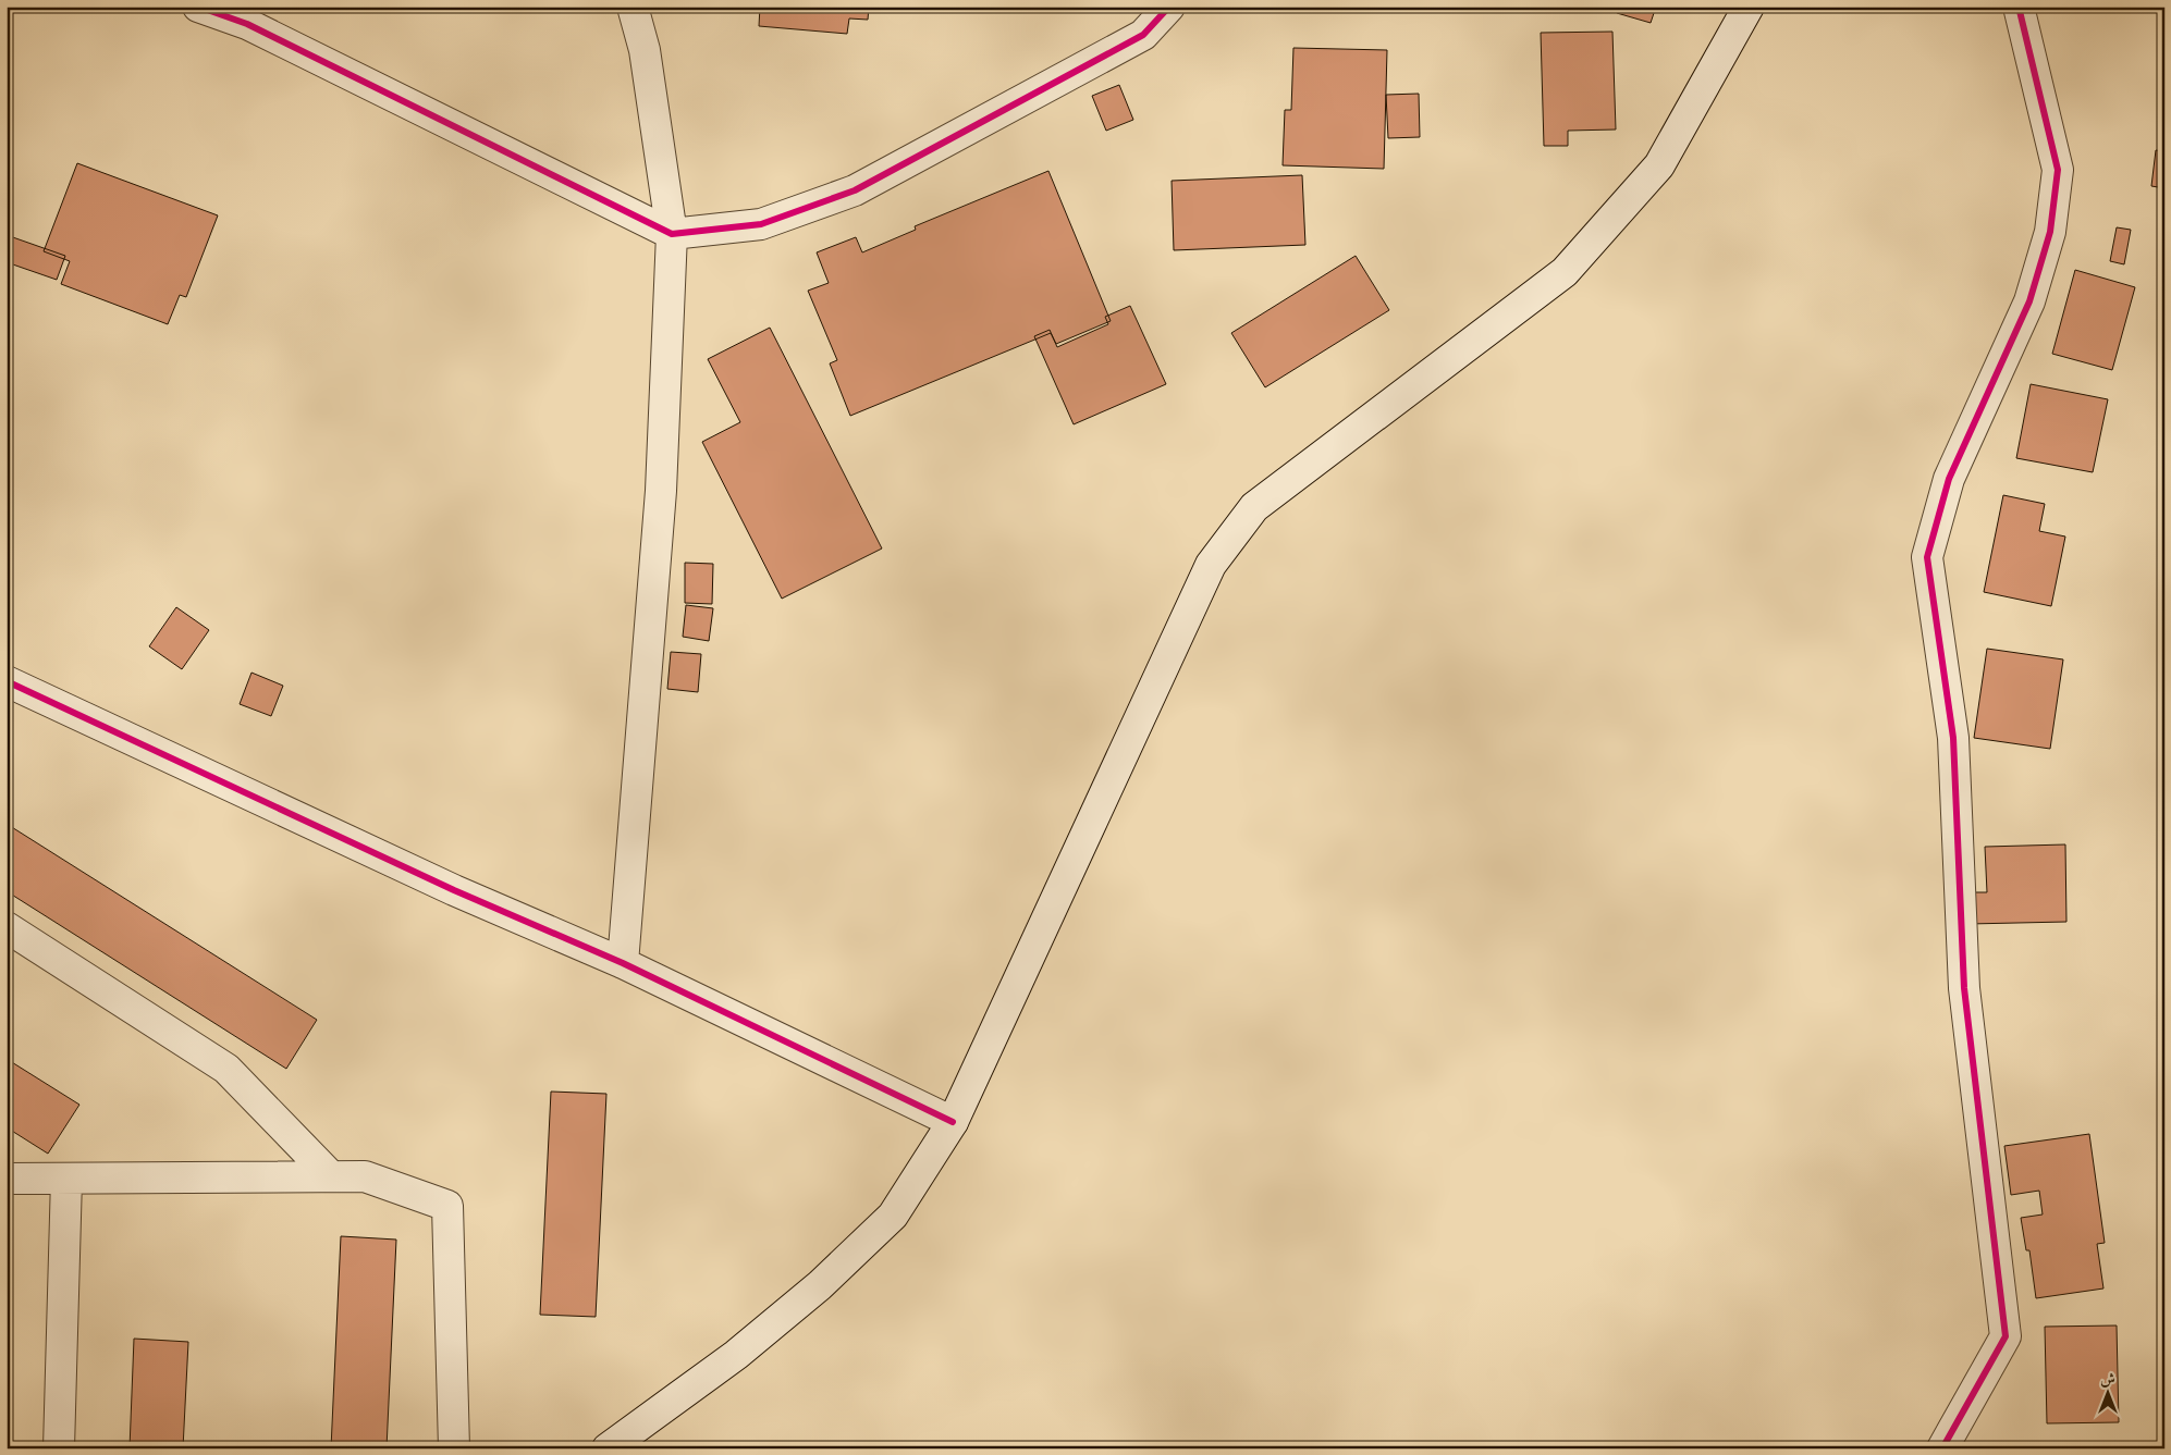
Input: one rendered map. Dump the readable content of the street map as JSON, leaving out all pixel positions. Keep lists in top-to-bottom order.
{
  "north": "top"
}
